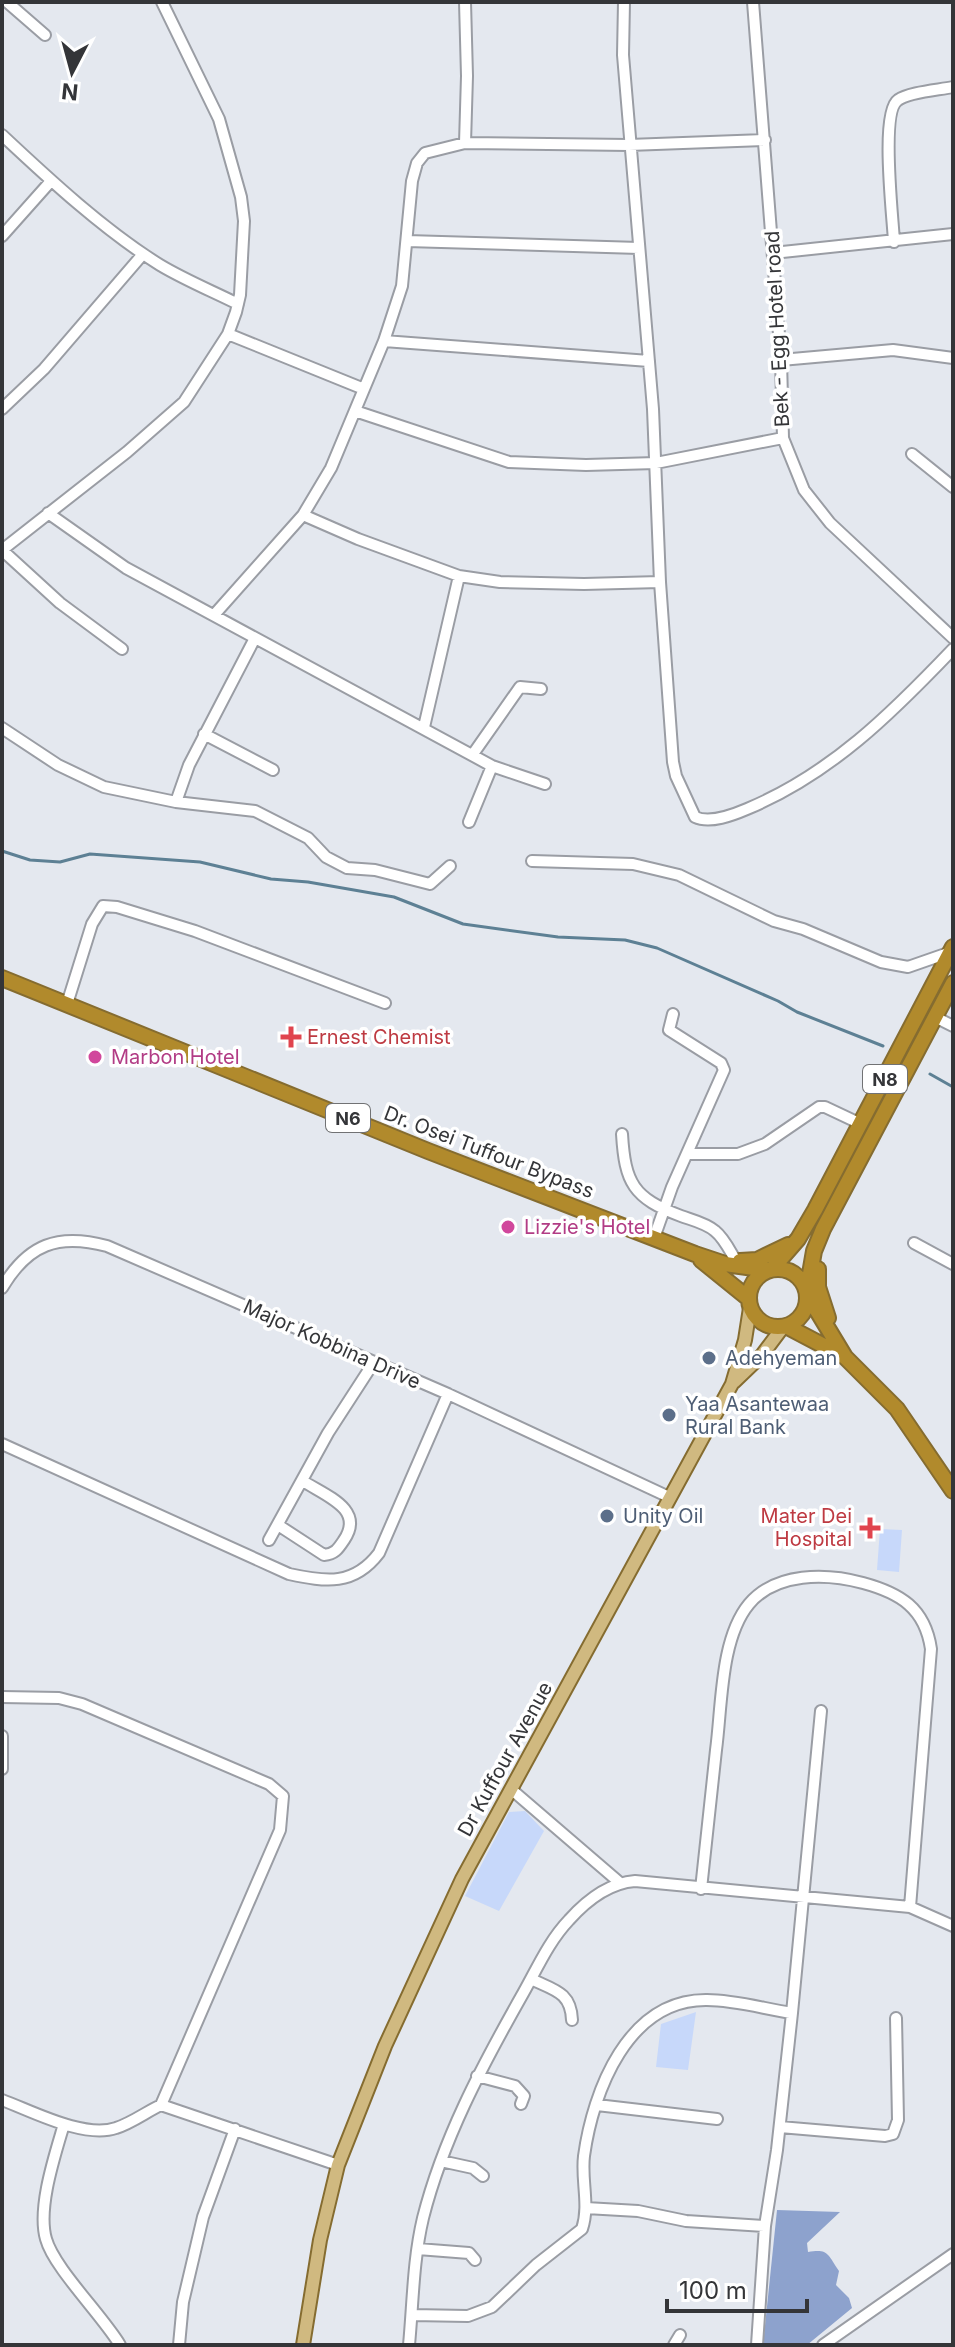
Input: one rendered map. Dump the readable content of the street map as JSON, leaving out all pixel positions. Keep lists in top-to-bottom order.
{
  "streets": {
    "highway": ["N8", "N6", "Dr. Osei Tuffour Bypass"],
    "main road": ["Dr Kuffour Avenue"],
    "street": ["Bek - Egg Hotel road", "Major Kobbina Drive"]
  },
  "crossings": [
    ["N8", "N6"],
    ["N8", "Dr. Osei Tuffour Bypass"],
    ["N6", "Dr. Osei Tuffour Bypass"],
    ["Major Kobbina Drive", "Dr Kuffour Avenue"]
  ],
  "places": {
    "health": ["Ernest Chemist", "Mater Dei Hospital"],
    "other": [
      "Marbon Hotel",
      "Lizzie's Hotel",
      "Adehyeman",
      "Yaa Asantewaa Rural Bank",
      "Unity Oil"
    ]
  },
  "scale_bar": "100 m",
  "north": "bottom"
}
